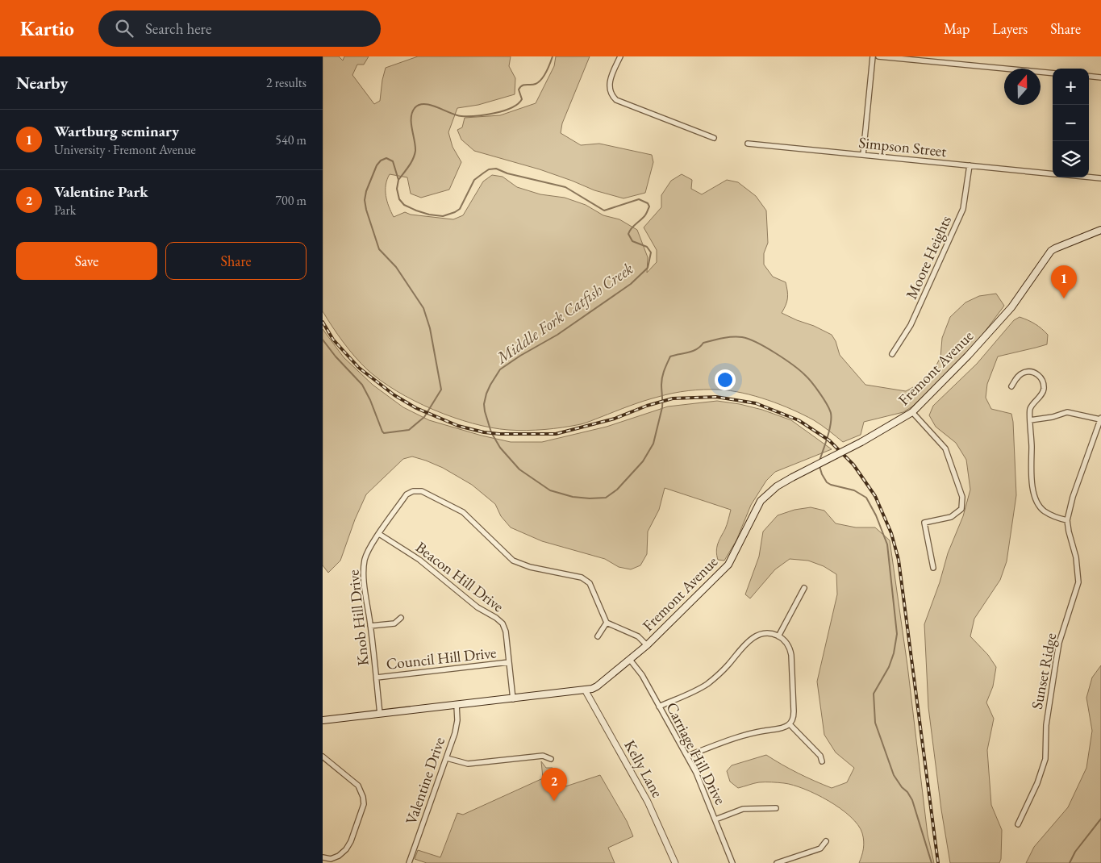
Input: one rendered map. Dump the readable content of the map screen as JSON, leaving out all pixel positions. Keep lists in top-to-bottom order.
{
  "streets": {
    "main road": ["Fremont Avenue"],
    "street": [
      "Simpson Street",
      "Moore Heights",
      "Beacon Hill Drive",
      "Knob Hill Drive",
      "Council Hill Drive",
      "Sunset Ridge",
      "Carriage Hill Drive",
      "Kelly Lane",
      "Valentine Drive"
    ]
  },
  "crossings": [
    ["Simpson Street", "Moore Heights"],
    ["Fremont Avenue", "Beacon Hill Drive"],
    ["Fremont Avenue", "Knob Hill Drive"],
    ["Fremont Avenue", "Carriage Hill Drive"],
    ["Fremont Avenue", "Kelly Lane"],
    ["Fremont Avenue", "Valentine Drive"],
    ["Beacon Hill Drive", "Knob Hill Drive"],
    ["Beacon Hill Drive", "Council Hill Drive"],
    ["Knob Hill Drive", "Council Hill Drive"]
  ],
  "water": ["Middle Fork Catfish Creek"],
  "north": "top",
  "page": {
    "header": "Kartio",
    "search": "Search here",
    "nav": ["Map", "Layers", "Share"],
    "heading": ["Nearby", "2 results"],
    "map_buttons": ["+", "−"],
    "list": [
      {
        "mark": "1",
        "name": "Wartburg seminary",
        "note": "University · Fremont Avenue",
        "value": "540 m"
      },
      {
        "mark": "2",
        "name": "Valentine Park",
        "note": "Park",
        "value": "700 m"
      }
    ],
    "buttons": ["Save", "Share"],
    "pins": ["1", "2"]
  }
}
